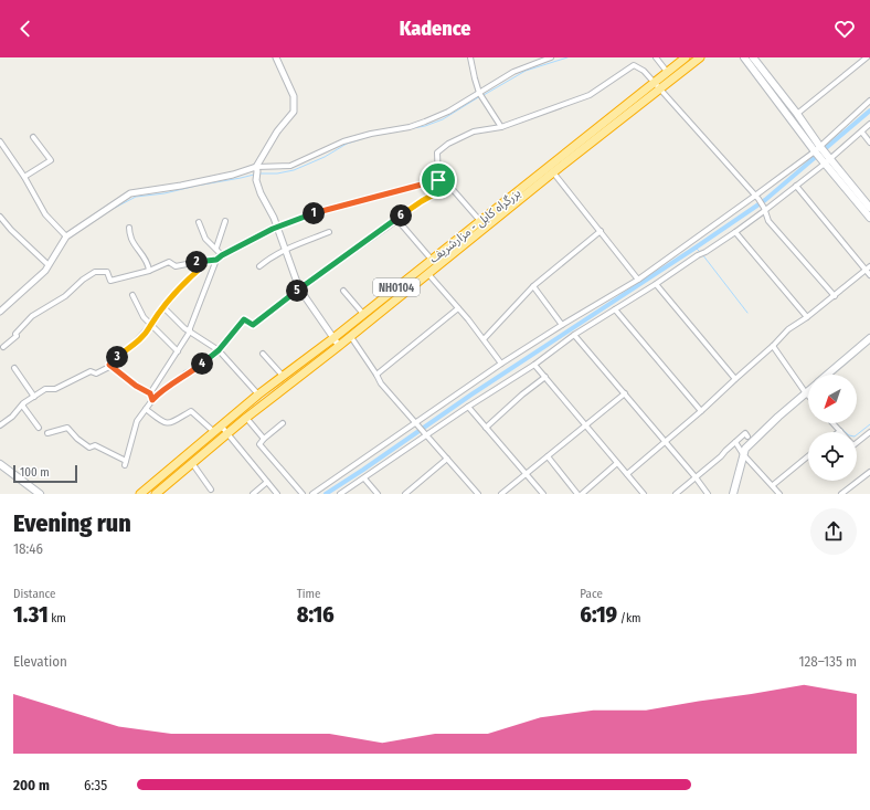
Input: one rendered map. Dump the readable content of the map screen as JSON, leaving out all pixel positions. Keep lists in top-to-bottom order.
{
  "streets": {
    "highway": ["بزرگراه کابل - مزارشریف", "NH0104"]
  },
  "scale_bar": "100 m",
  "north": "bottom left",
  "page": {
    "header": "Kadence",
    "pins": [
      "1",
      "6",
      "2",
      "5",
      "3",
      "4"
    ],
    "scale": "100 m",
    "heading": ["Evening run", "18:46"],
    "stats": [
      ["Distance", "1.31 km"],
      ["Time", "8:16"],
      ["Pace", "6:19 /km"]
    ],
    "chart": ["Elevation", "128–135 m"],
    "list": [
      {
        "name": "200 m",
        "note": "6:35"
      }
    ]
  }
}
